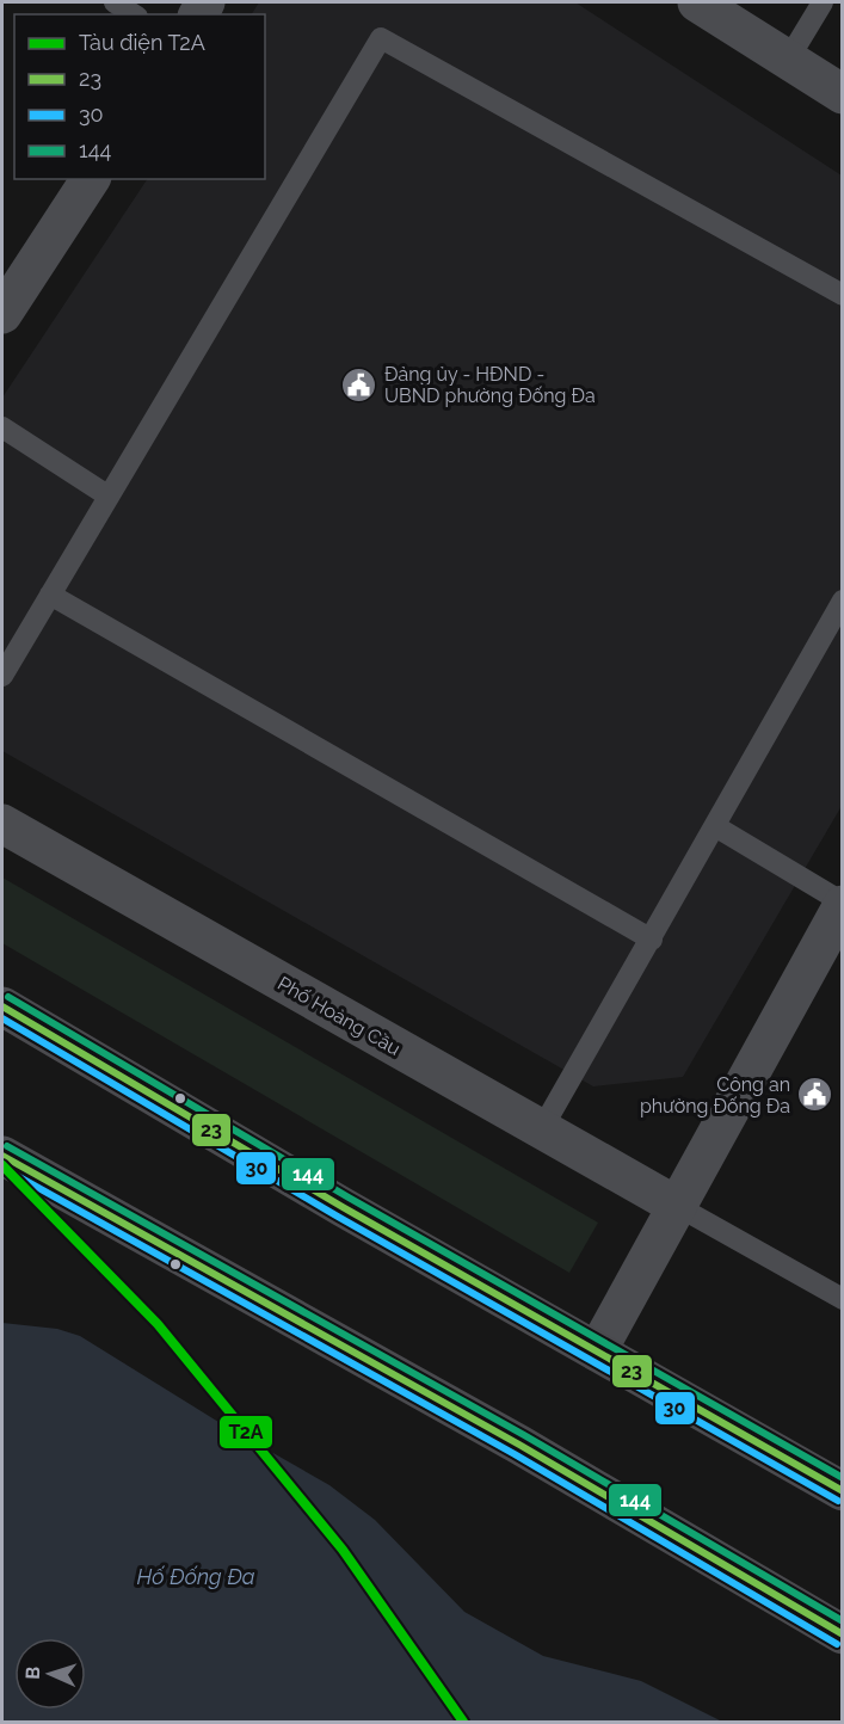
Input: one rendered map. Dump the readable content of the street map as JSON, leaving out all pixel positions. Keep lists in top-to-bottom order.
{
  "streets": {
    "street": ["Phố Hoàng Cầu"]
  },
  "water": ["Hố Đống Đa"],
  "places": {
    "public building": ["Đảng ủy - HĐND - UBND phường Đống Đa", "Công an phường Đống Đa"]
  },
  "lines": [
    "transit line 144",
    "transit line 23",
    "transit line 30",
    "metro line T2A"
  ],
  "legend": [
    "Tàu điện T2A",
    "23",
    "30",
    "144"
  ],
  "north": "left"
}
